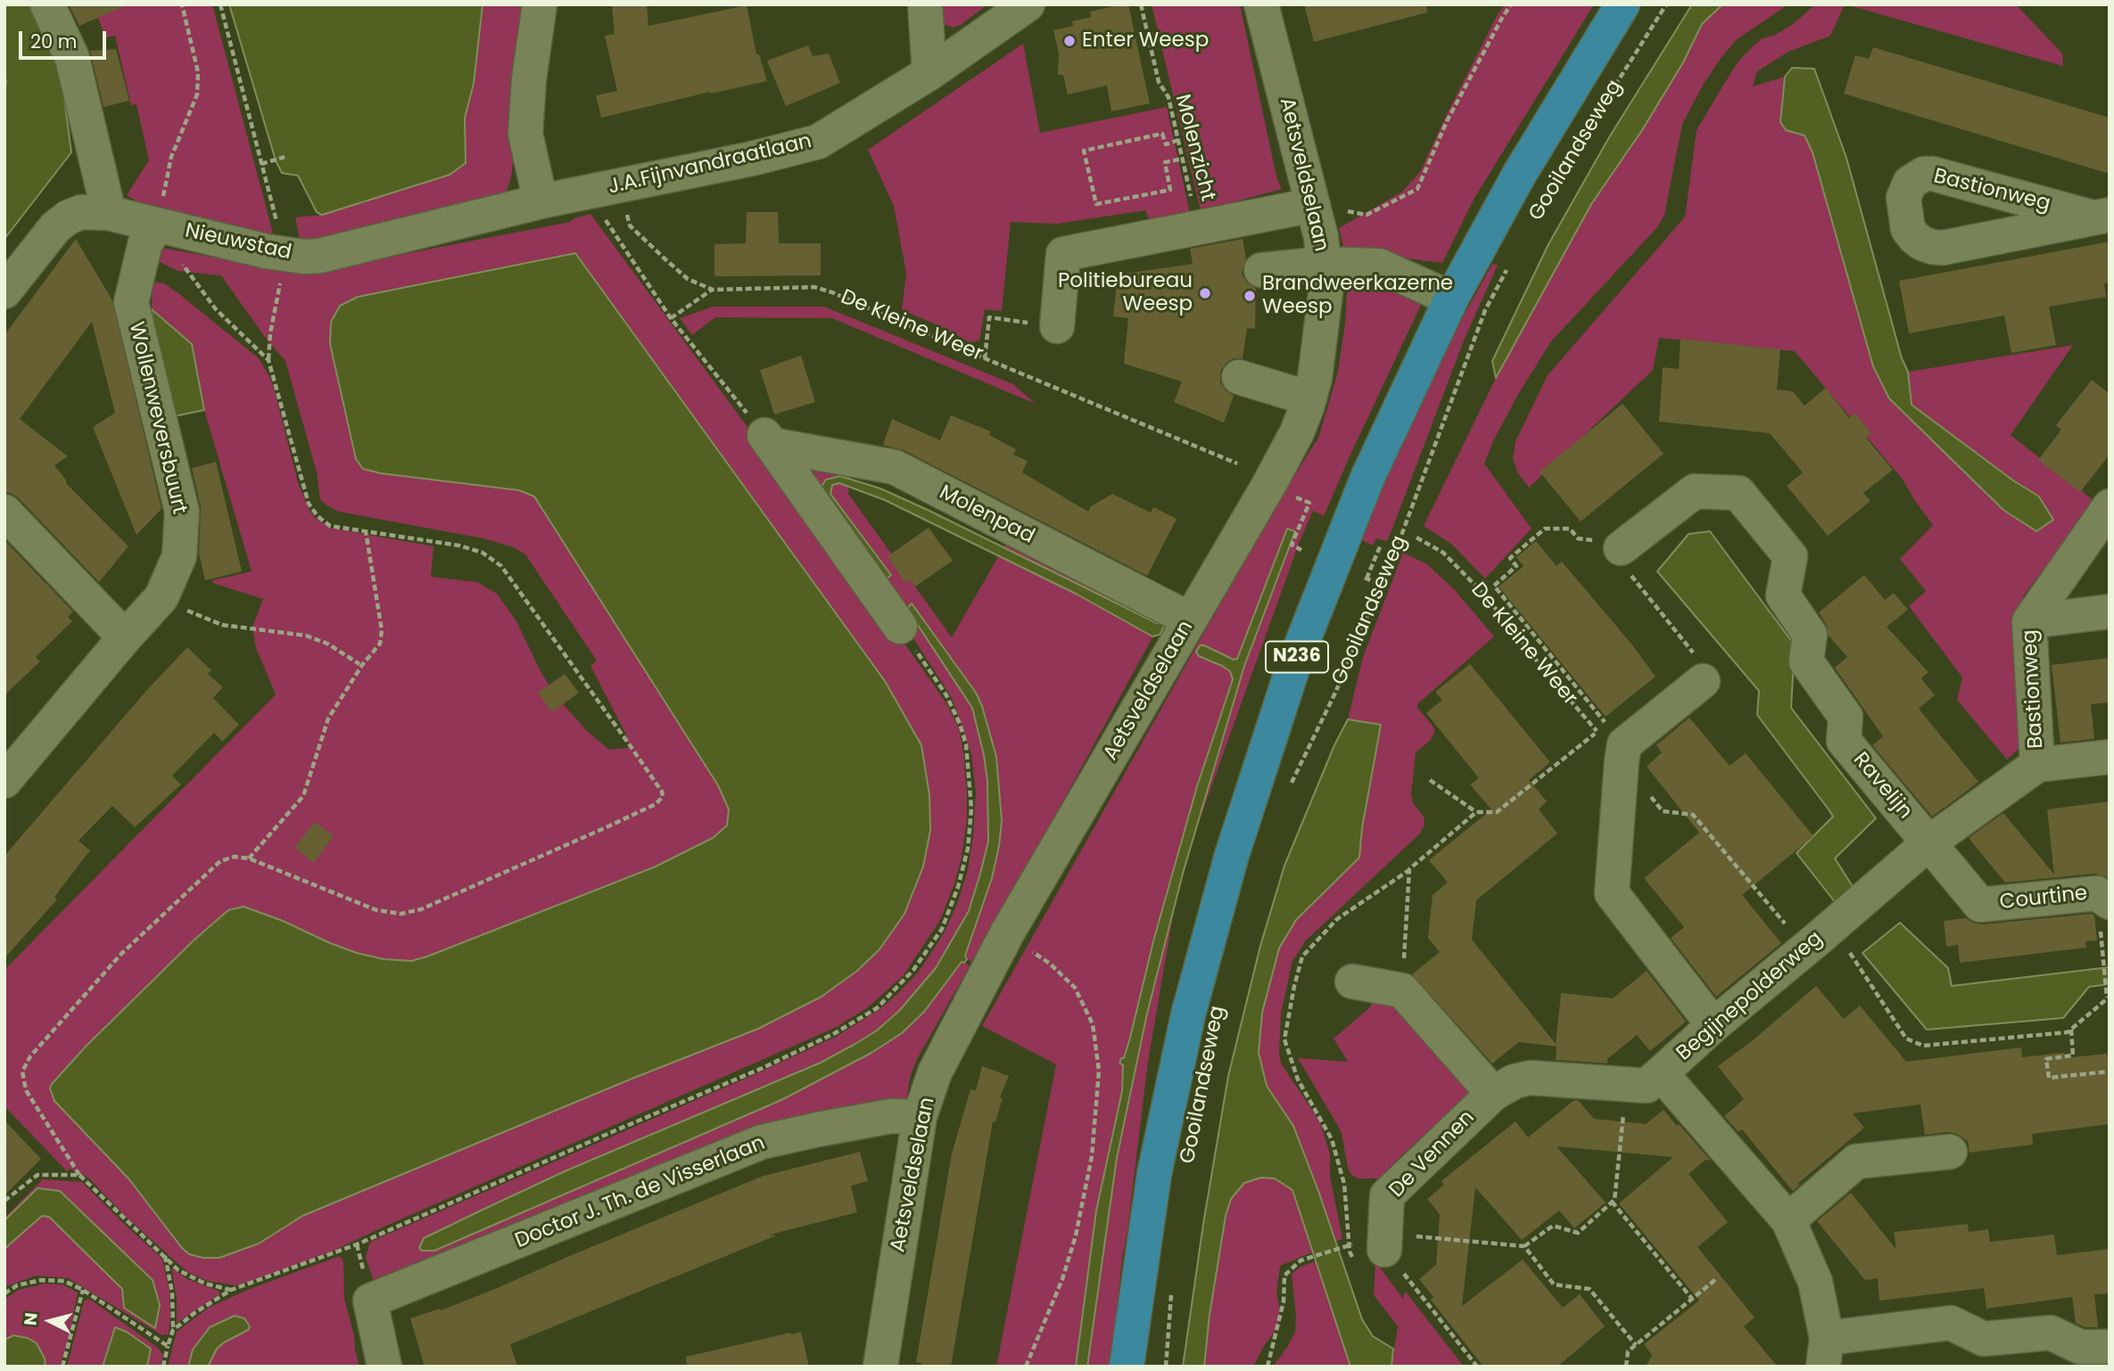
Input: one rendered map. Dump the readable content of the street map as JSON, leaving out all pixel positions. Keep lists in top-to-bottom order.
{
  "streets": {
    "main road": ["Gooilandseweg", "N236"],
    "street": [
      "J.A.Fijnvandraatlaan",
      "Aetsveldselaan",
      "Bastionweg",
      "Nieuwstad",
      "Wollenweversbuurt",
      "Molenpad",
      "Ravelijn",
      "Courtine",
      "Begijnepolderweg",
      "De Vennen",
      "Doctor J. Th. de Visserlaan"
    ],
    "path": ["Molenzicht", "De Kleine Weer"]
  },
  "crossings": [
    ["J.A.Fijnvandraatlaan", "Nieuwstad"],
    ["J.A.Fijnvandraatlaan", "De Kleine Weer"],
    ["Aetsveldselaan", "Molenpad"],
    ["Aetsveldselaan", "Doctor J. Th. de Visserlaan"],
    ["Bastionweg", "Ravelijn"],
    ["Bastionweg", "Courtine"],
    ["Bastionweg", "Begijnepolderweg"],
    ["Nieuwstad", "Wollenweversbuurt"],
    ["De Kleine Weer", "Begijnepolderweg"],
    ["Ravelijn", "Courtine"],
    ["Ravelijn", "Begijnepolderweg"],
    ["Courtine", "Begijnepolderweg"],
    ["Begijnepolderweg", "De Vennen"]
  ],
  "places": ["Enter Weesp", "Politiebureau Weesp", "Brandweerkazerne Weesp"],
  "scale_bar": "20 m",
  "north": "left"
}
